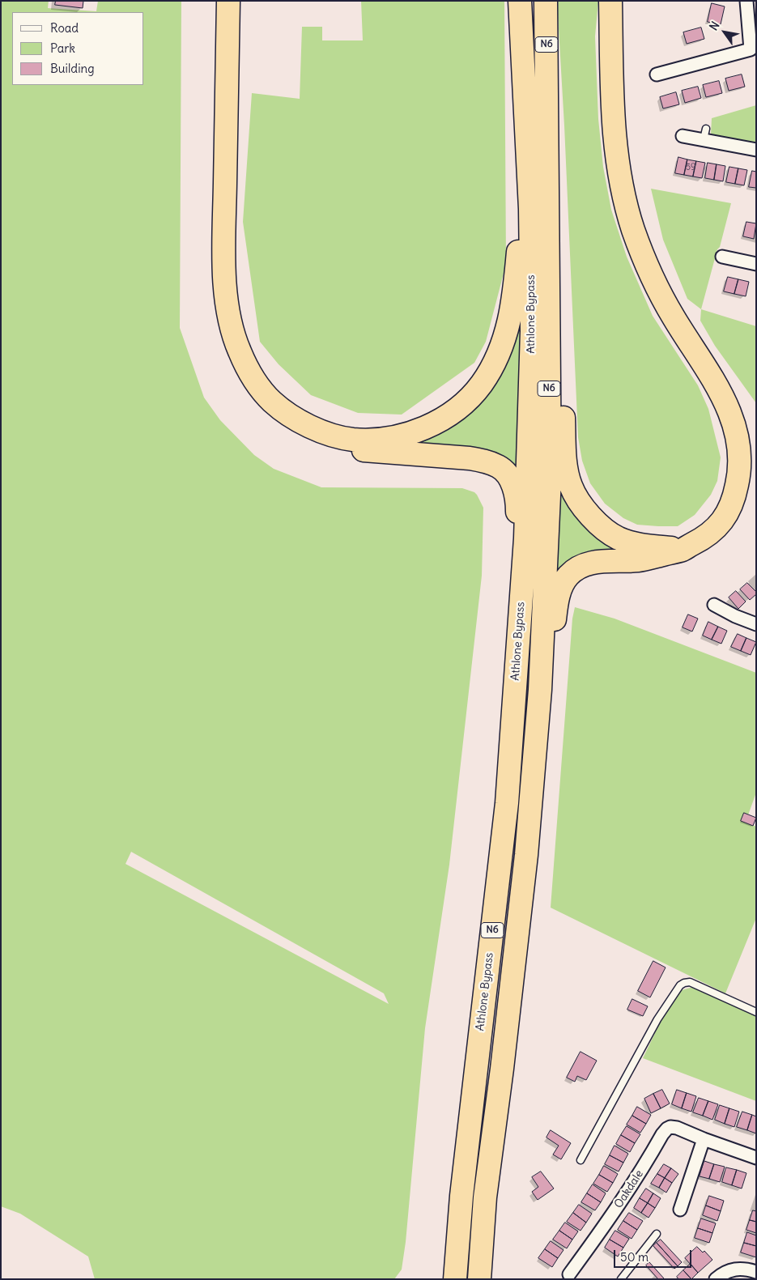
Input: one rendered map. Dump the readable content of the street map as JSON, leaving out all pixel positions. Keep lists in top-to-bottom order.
{
  "streets": {
    "highway": ["N6", "Athlone Bypass"],
    "street": ["Oakdale"]
  },
  "house_numbers": ["59"],
  "legend": ["Road", "Park", "Building"],
  "scale_bar": "50 m",
  "north": "top left"
}
